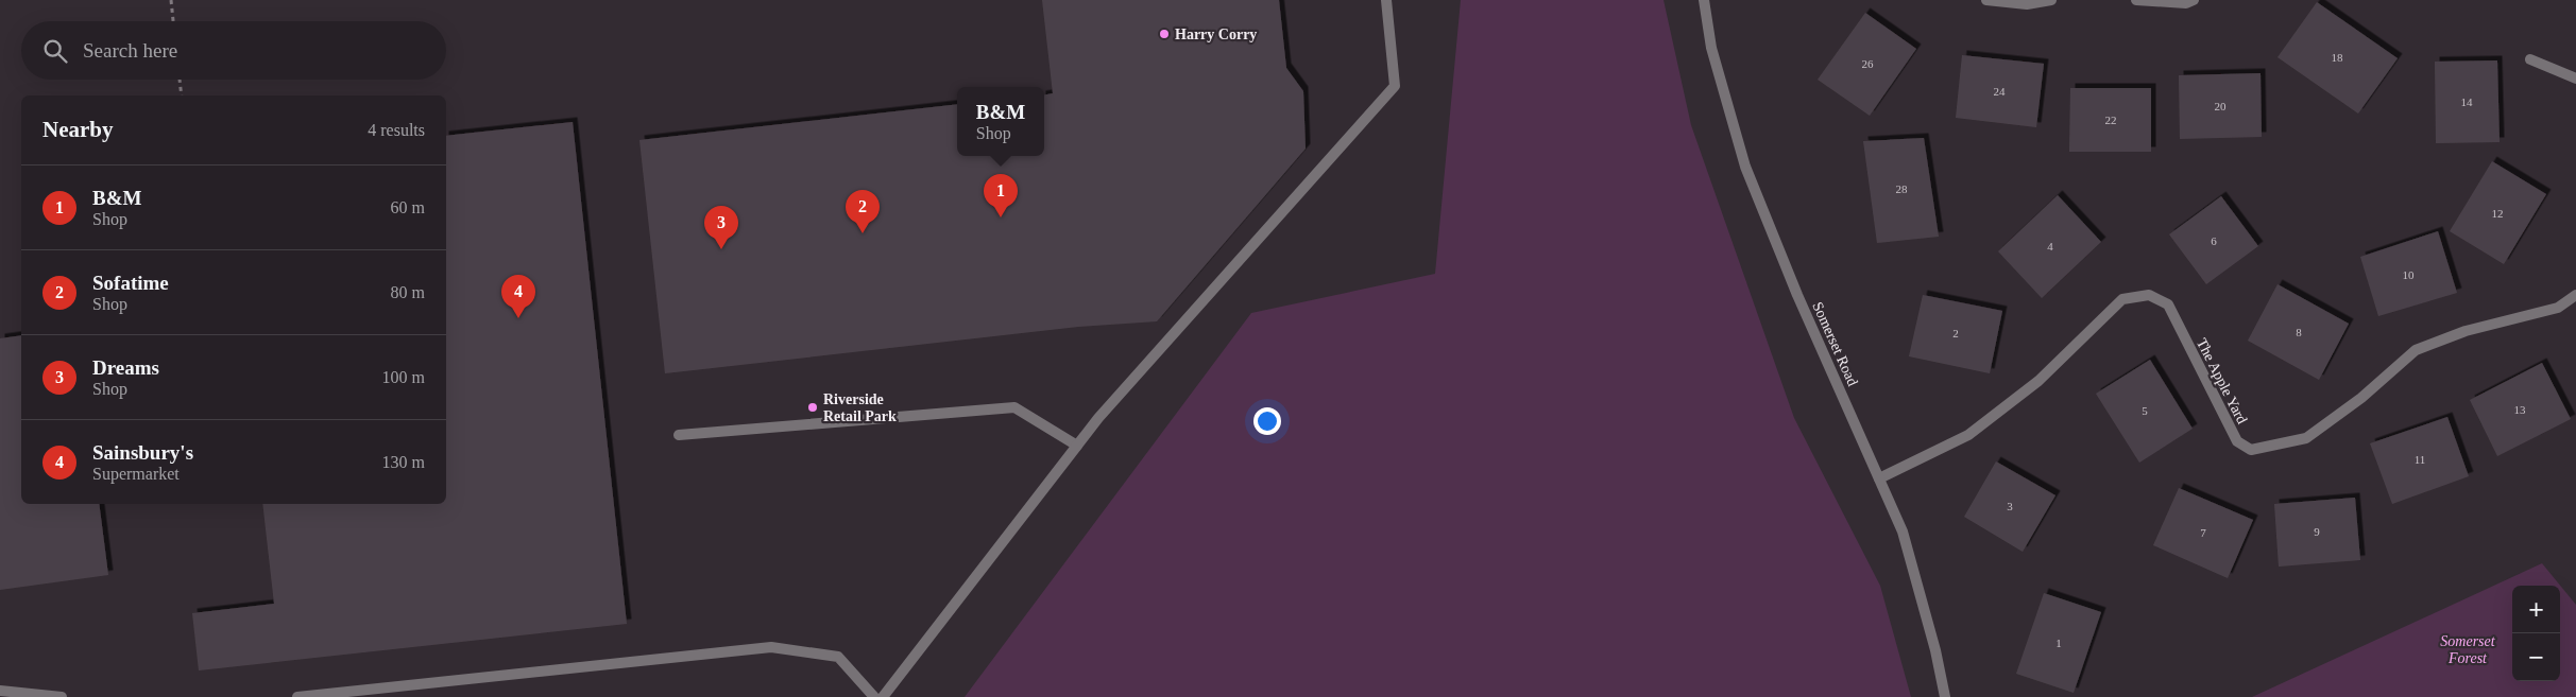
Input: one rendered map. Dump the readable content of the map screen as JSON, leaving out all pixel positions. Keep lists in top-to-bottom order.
{
  "streets": {
    "street": ["Somerset Road", "The Apple Yard"]
  },
  "crossings": [
    ["Somerset Road", "The Apple Yard"]
  ],
  "parks": ["Somerset Forest"],
  "places": ["Harry Corry", "Riverside Retail Park"],
  "house_numbers": [
    "18",
    "26",
    "24",
    "14",
    "20",
    "22",
    "28",
    "12",
    "6",
    "4",
    "10",
    "8",
    "2",
    "13",
    "5",
    "11",
    "3",
    "9",
    "7",
    "1"
  ],
  "page": {
    "search": "Search here",
    "popup": ["B&M", "Shop"],
    "heading": ["Nearby", "4 results"],
    "list": [
      {
        "mark": "1",
        "name": "B&M",
        "note": "Shop",
        "value": "60 m"
      },
      {
        "mark": "2",
        "name": "Sofatime",
        "note": "Shop",
        "value": "80 m"
      },
      {
        "mark": "3",
        "name": "Dreams",
        "note": "Shop",
        "value": "100 m"
      },
      {
        "mark": "4",
        "name": "Sainsbury's",
        "note": "Supermarket",
        "value": "130 m"
      }
    ],
    "pins": [
      "1",
      "2",
      "3",
      "4"
    ],
    "map_buttons": ["+", "−"]
  }
}
